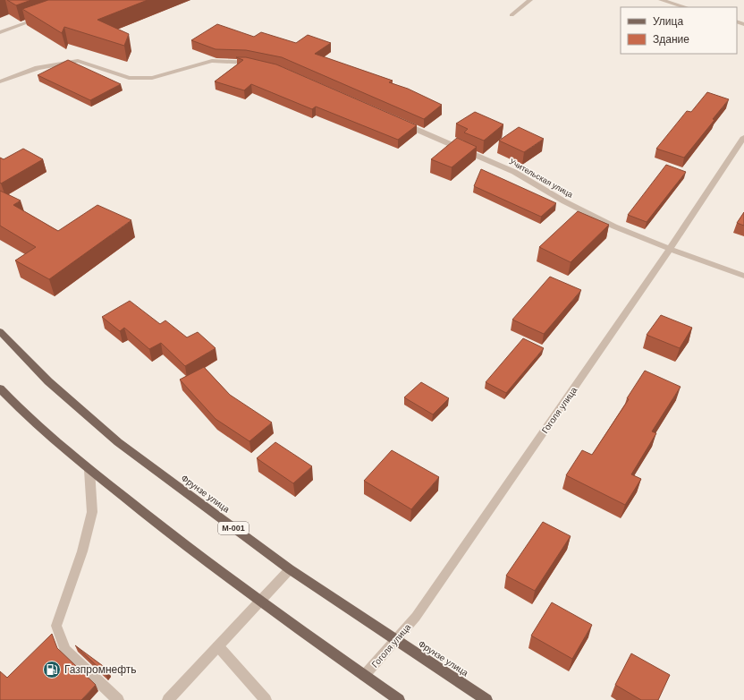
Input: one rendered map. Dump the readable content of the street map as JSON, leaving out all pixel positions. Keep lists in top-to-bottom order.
{
  "streets": {
    "main road": ["Фрунзе улица", "M-001"],
    "street": ["Учительская улица", "Гоголя улица"]
  },
  "crossings": [
    ["Учительская улица", "Гоголя улица"],
    ["Гоголя улица", "Фрунзе улица"]
  ],
  "places": {
    "fuel station": ["Газпромнефть"]
  },
  "legend": ["Улица", "Здание"]
}
